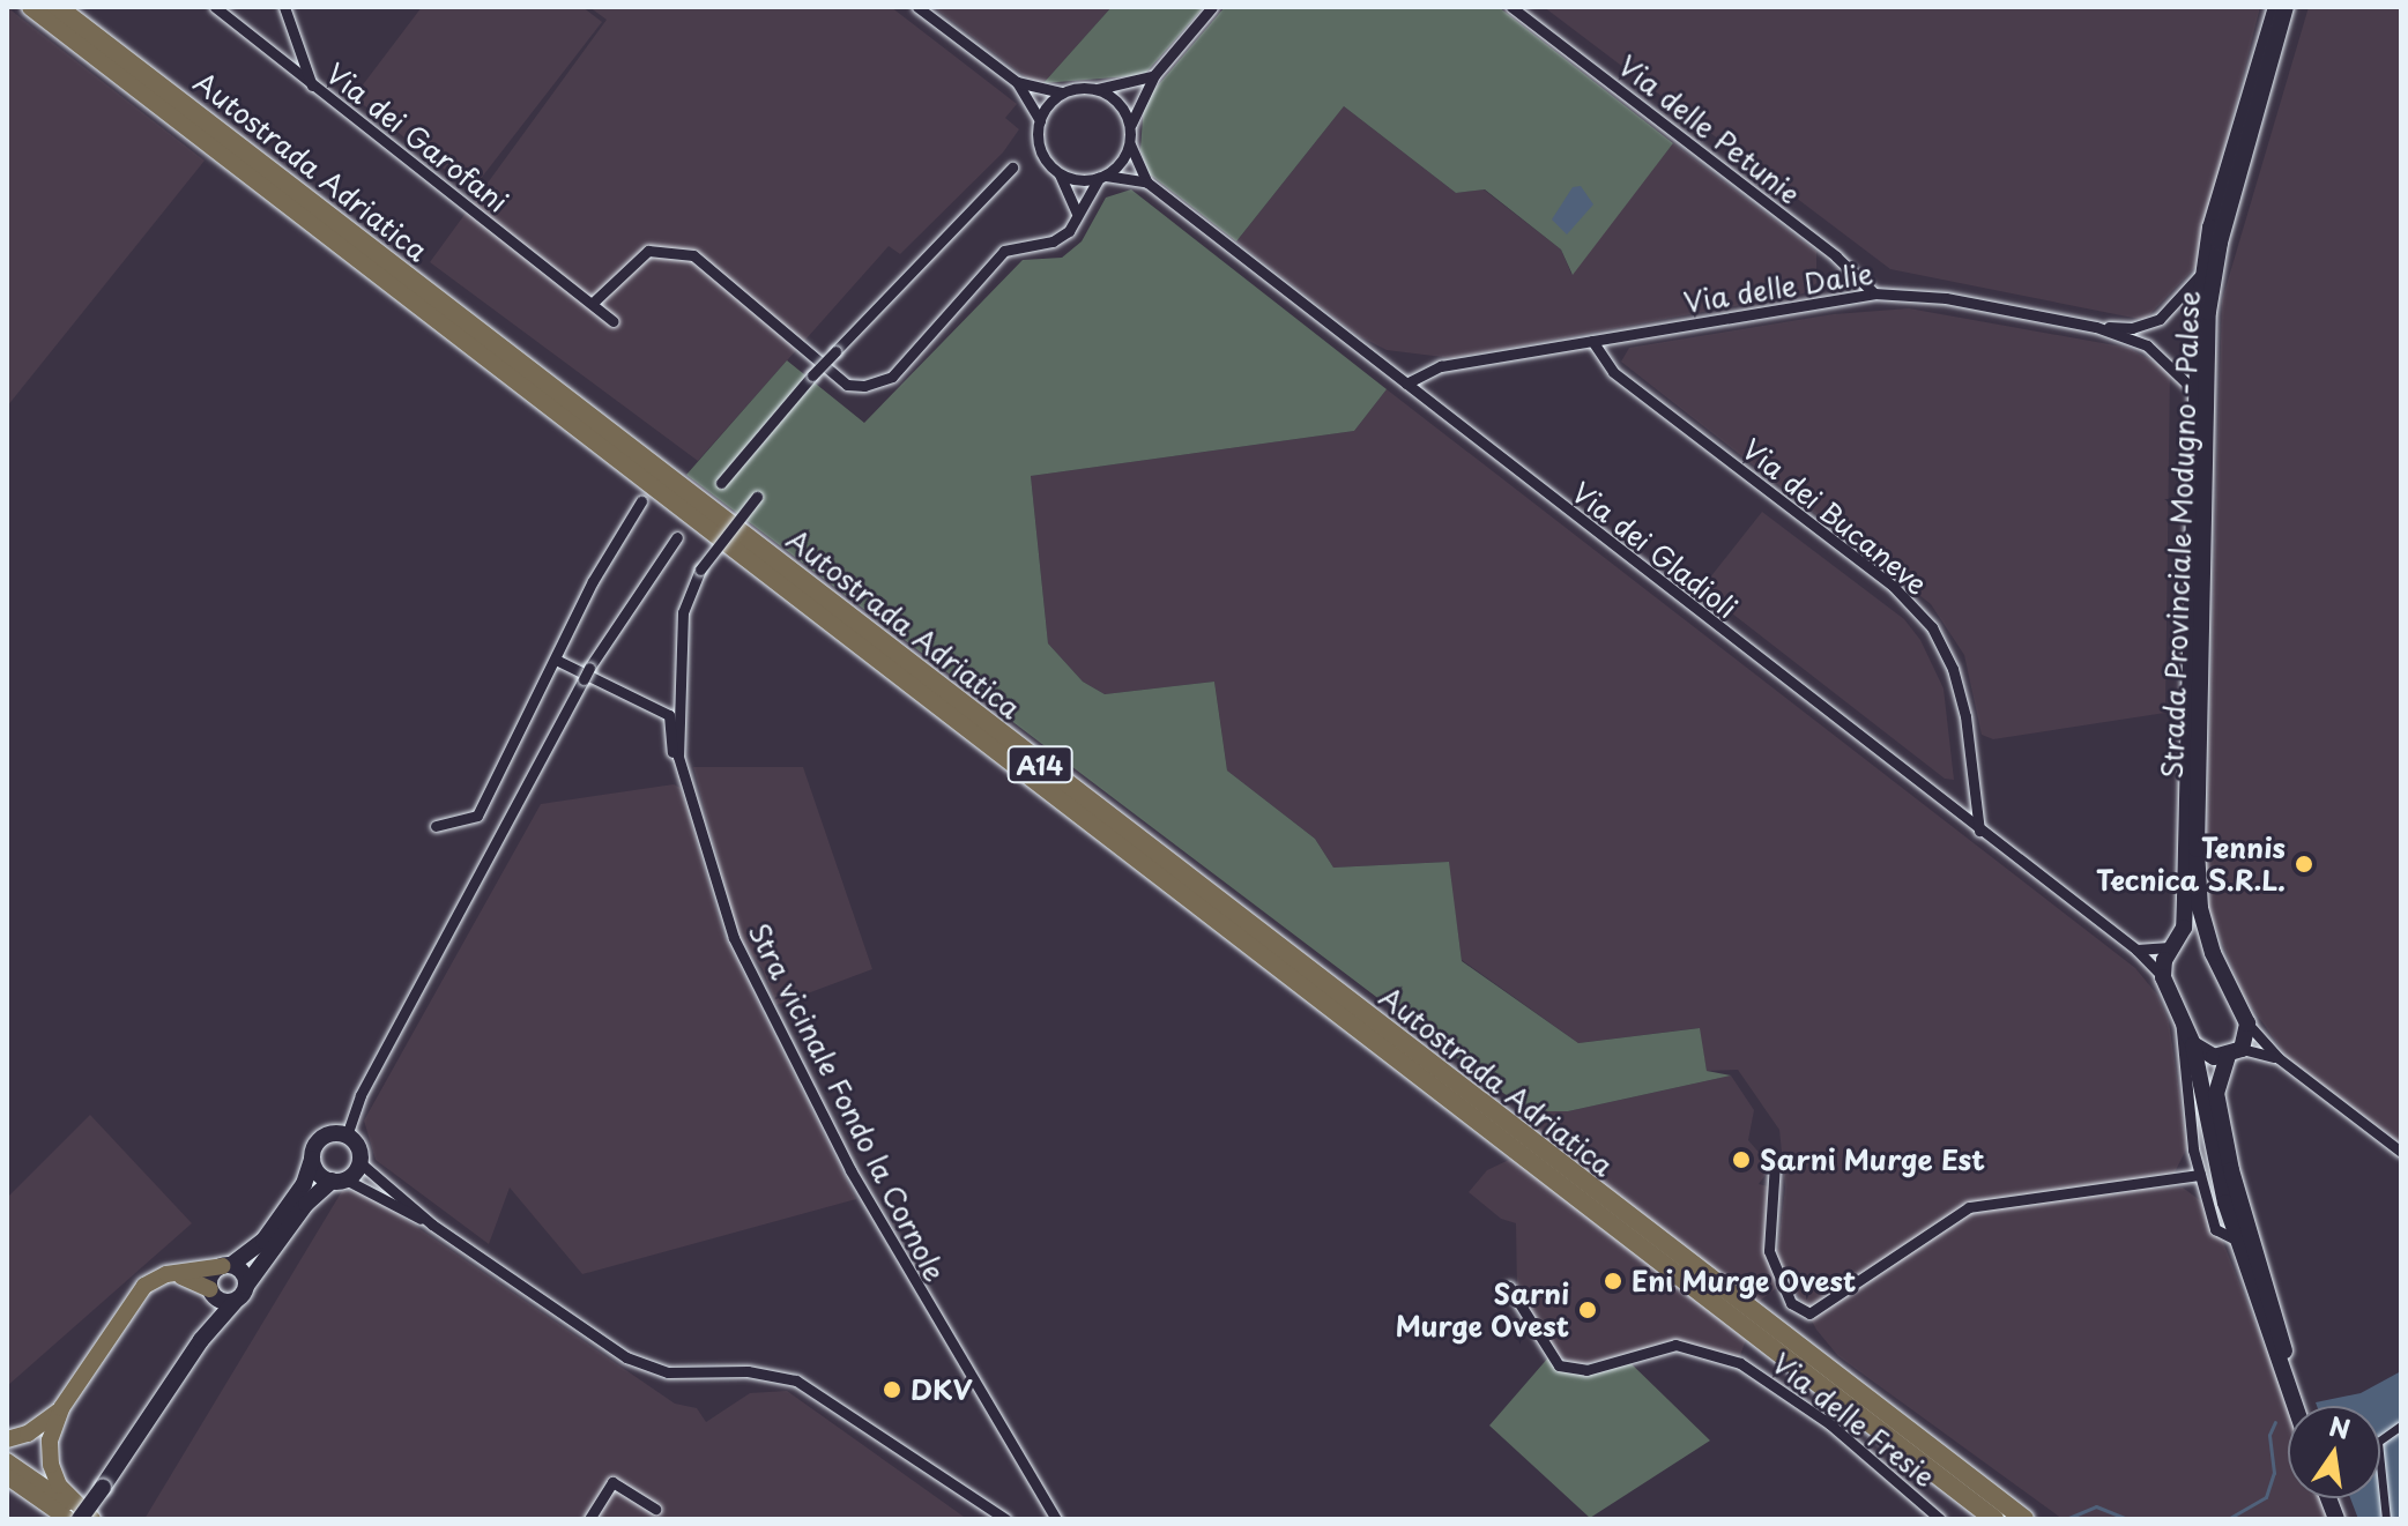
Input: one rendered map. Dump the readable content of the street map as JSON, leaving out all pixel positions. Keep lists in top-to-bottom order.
{
  "streets": {
    "highway": ["Autostrada Adriatica", "A14"],
    "main road": ["Strada Provinciale Modugno - Palese"],
    "street": [
      "Via delle Petunie",
      "Via dei Garofani",
      "Via delle Dalie",
      "Via dei Bucaneve",
      "Via dei Gladioli",
      "Stra vicinale Fondo la Cornole",
      "Via delle Fresie"
    ]
  },
  "crossings": [
    ["Via delle Petunie", "Via delle Dalie"],
    ["Via delle Dalie", "Via dei Bucaneve"],
    ["Via delle Dalie", "Strada Provinciale Modugno - Palese"],
    ["Via delle Dalie", "Via dei Gladioli"],
    ["Via dei Bucaneve", "Via dei Gladioli"],
    ["Strada Provinciale Modugno - Palese", "Via dei Gladioli"]
  ],
  "places": [
    "Tennis Tecnica S.R.L.",
    "Sarni Murge Est",
    "Eni Murge Ovest",
    "Sarni Murge Ovest",
    "DKV"
  ],
  "north": "top"
}
